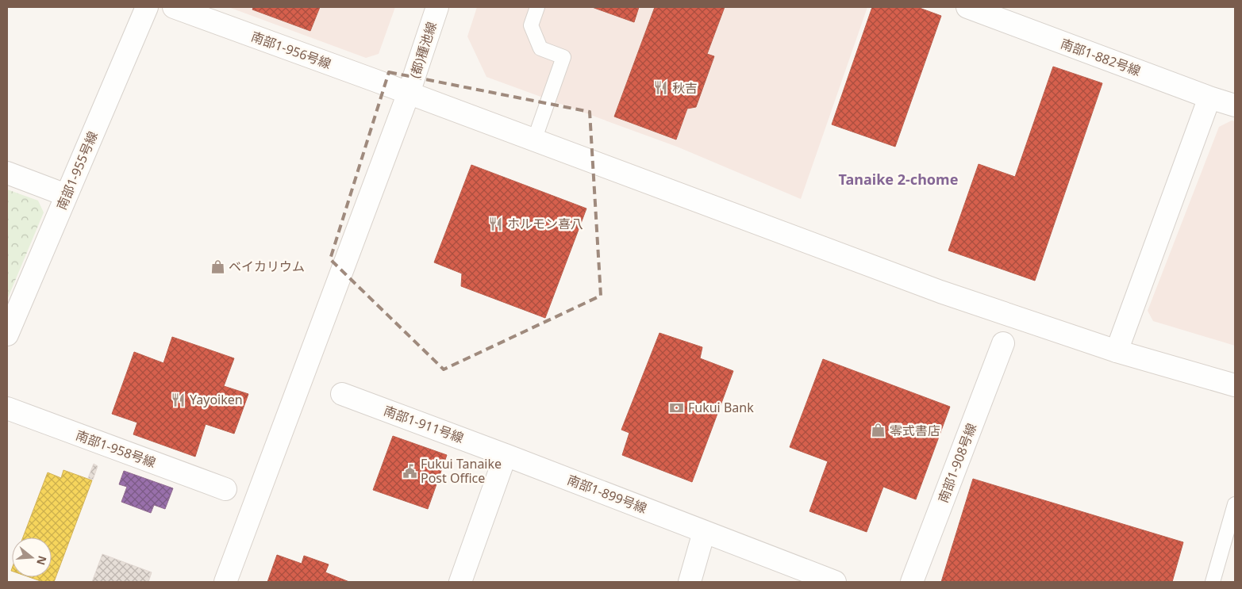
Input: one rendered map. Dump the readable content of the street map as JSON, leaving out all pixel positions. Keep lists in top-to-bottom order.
{
  "streets": {
    "street": [
      "南部1-956号線",
      "(都)種池線",
      "南部1-882号線",
      "南部1-955号線",
      "南部1-911号線",
      "南部1-958号線",
      "南部1-908号線",
      "南部1-899号線"
    ]
  },
  "crossings": [
    ["南部1-956号線", "(都)種池線"],
    ["南部1-911号線", "南部1-899号線"]
  ],
  "districts": ["Tanaike 2-chome"],
  "places": {
    "restaurant": ["秋吉", "ホルモン喜八", "Yayoiken"],
    "shop": ["ベイカリウム", "零式書店"],
    "bank": ["Fukui Bank"],
    "public building": ["Fukui Tanaike Post Office"]
  },
  "north": "right"
}
